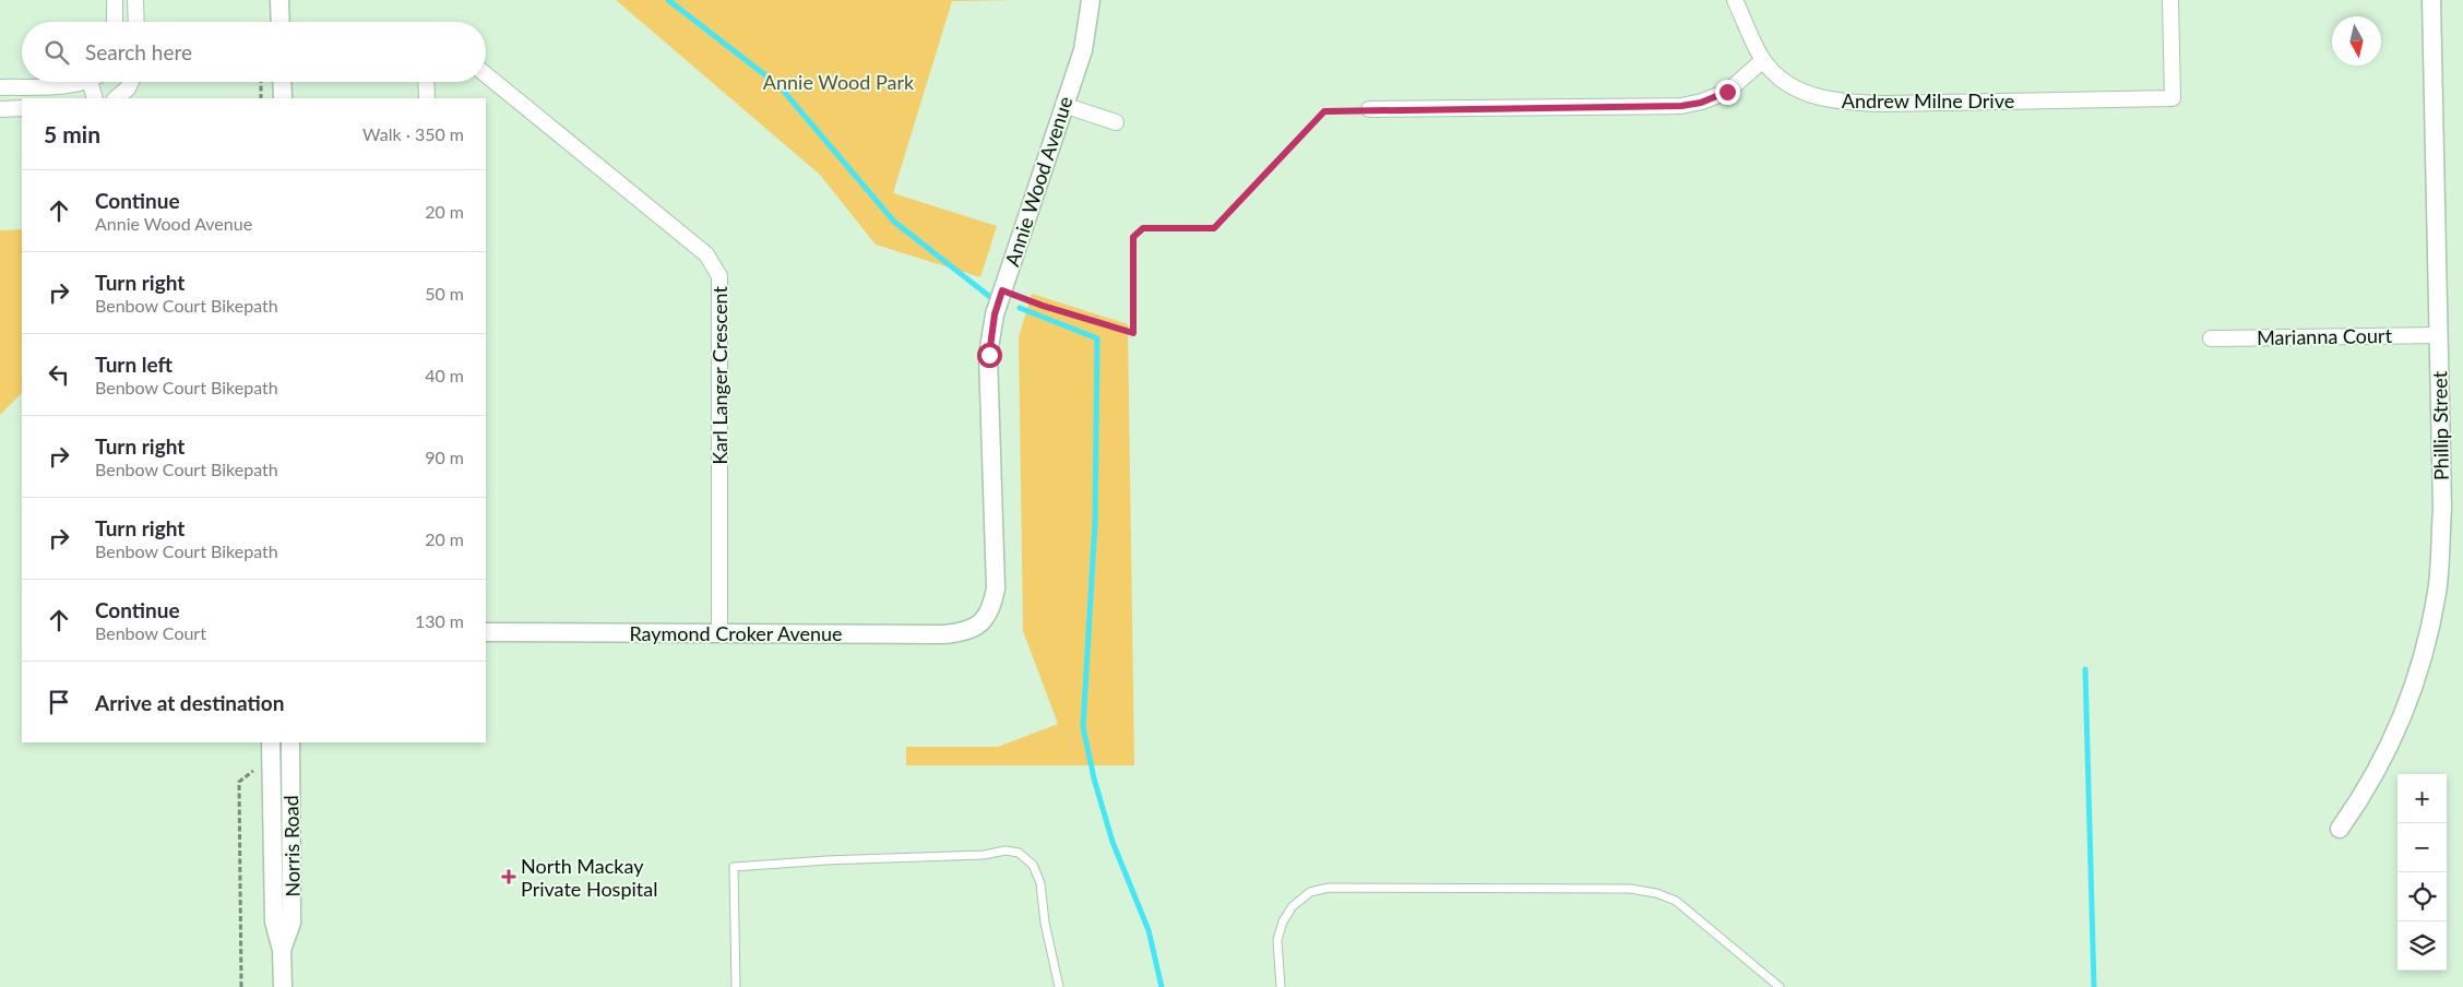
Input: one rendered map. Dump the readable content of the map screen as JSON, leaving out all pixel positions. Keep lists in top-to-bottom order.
{
  "streets": {
    "street": [
      "Andrew Milne Drive",
      "Annie Wood Avenue",
      "Marianna Court",
      "Karl Langer Crescent",
      "Phillip Street",
      "Raymond Croker Avenue",
      "Norris Road"
    ]
  },
  "crossings": [
    ["Annie Wood Avenue", "Raymond Croker Avenue"],
    ["Marianna Court", "Phillip Street"],
    ["Karl Langer Crescent", "Raymond Croker Avenue"]
  ],
  "parks": ["Annie Wood Park"],
  "places": {
    "health": ["North Mackay Private Hospital"]
  },
  "north": "bottom",
  "page": {
    "search": "Search here",
    "heading": ["5 min", "Walk · 350 m"],
    "list": [
      ["Continue", "Annie Wood Avenue", "20 m"],
      ["Turn right", "Benbow Court Bikepath", "50 m"],
      ["Turn left", "Benbow Court Bikepath", "40 m"],
      ["Turn right", "Benbow Court Bikepath", "90 m"],
      ["Turn right", "Benbow Court Bikepath", "20 m"],
      ["Continue", "Benbow Court", "130 m"],
      "Arrive at destination"
    ],
    "map_buttons": ["+", "−"]
  }
}
